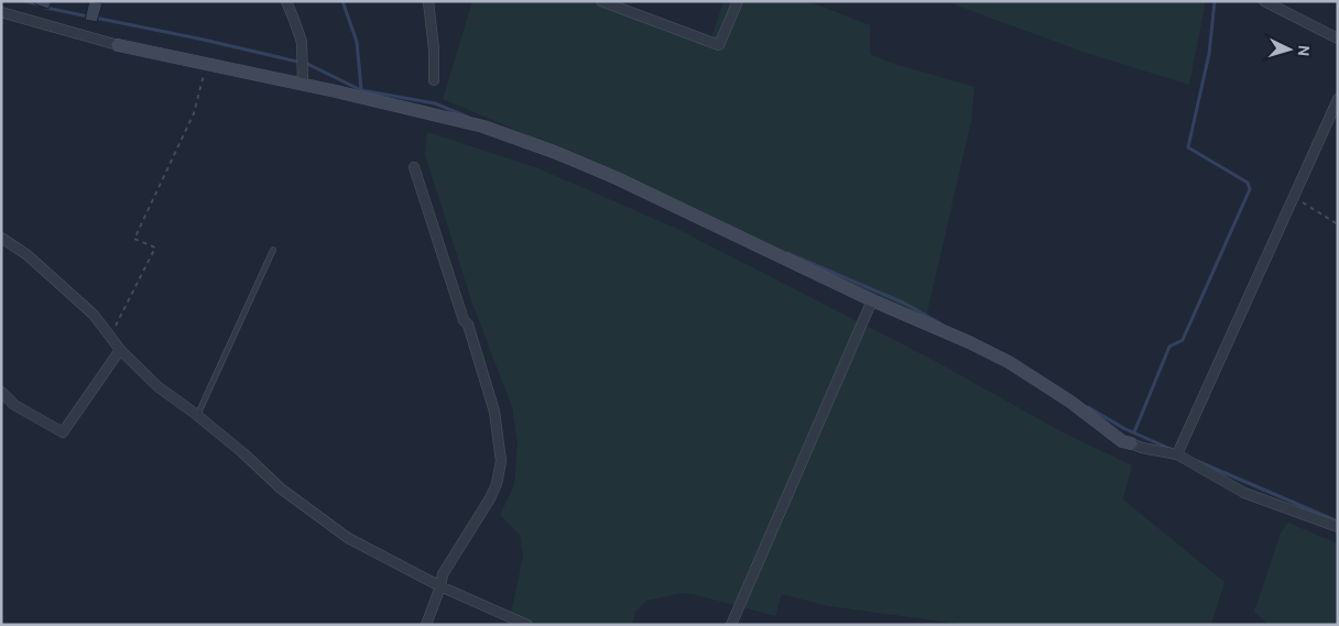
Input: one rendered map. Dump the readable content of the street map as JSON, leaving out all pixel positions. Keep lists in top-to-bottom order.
{
  "north": "right"
}
